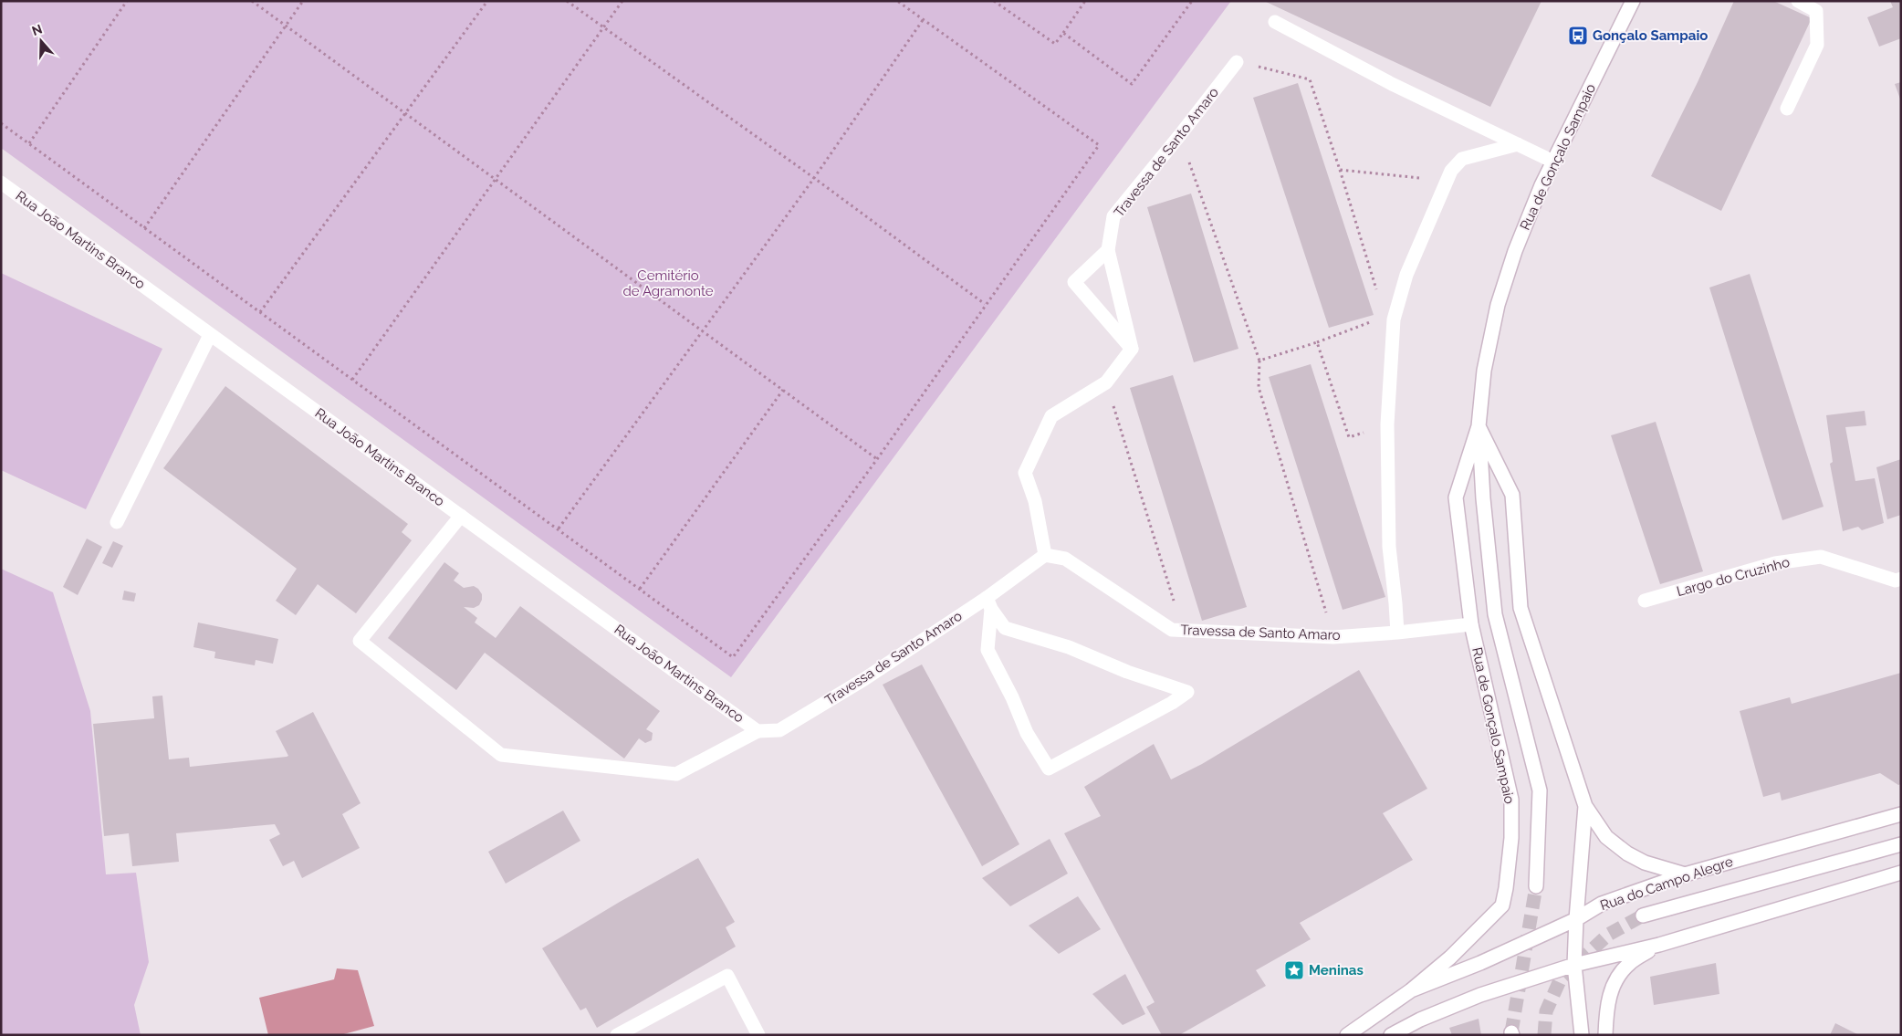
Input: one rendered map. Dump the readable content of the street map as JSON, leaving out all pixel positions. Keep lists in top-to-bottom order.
{
  "streets": {
    "main road": [
      "Travessa de Santo Amaro",
      "Rua de Gonçalo Sampaio",
      "Rua João Martins Branco",
      "Largo do Cruzinho",
      "Rua do Campo Alegre"
    ]
  },
  "crossings": [
    ["Travessa de Santo Amaro", "Rua de Gonçalo Sampaio"],
    ["Travessa de Santo Amaro", "Rua João Martins Branco"],
    ["Rua de Gonçalo Sampaio", "Rua do Campo Alegre"]
  ],
  "parks": ["Cemitério de Agramonte"],
  "places": {
    "bus stop": ["Gonçalo Sampaio"],
    "place": ["Meninas"]
  },
  "north": "top"
}
